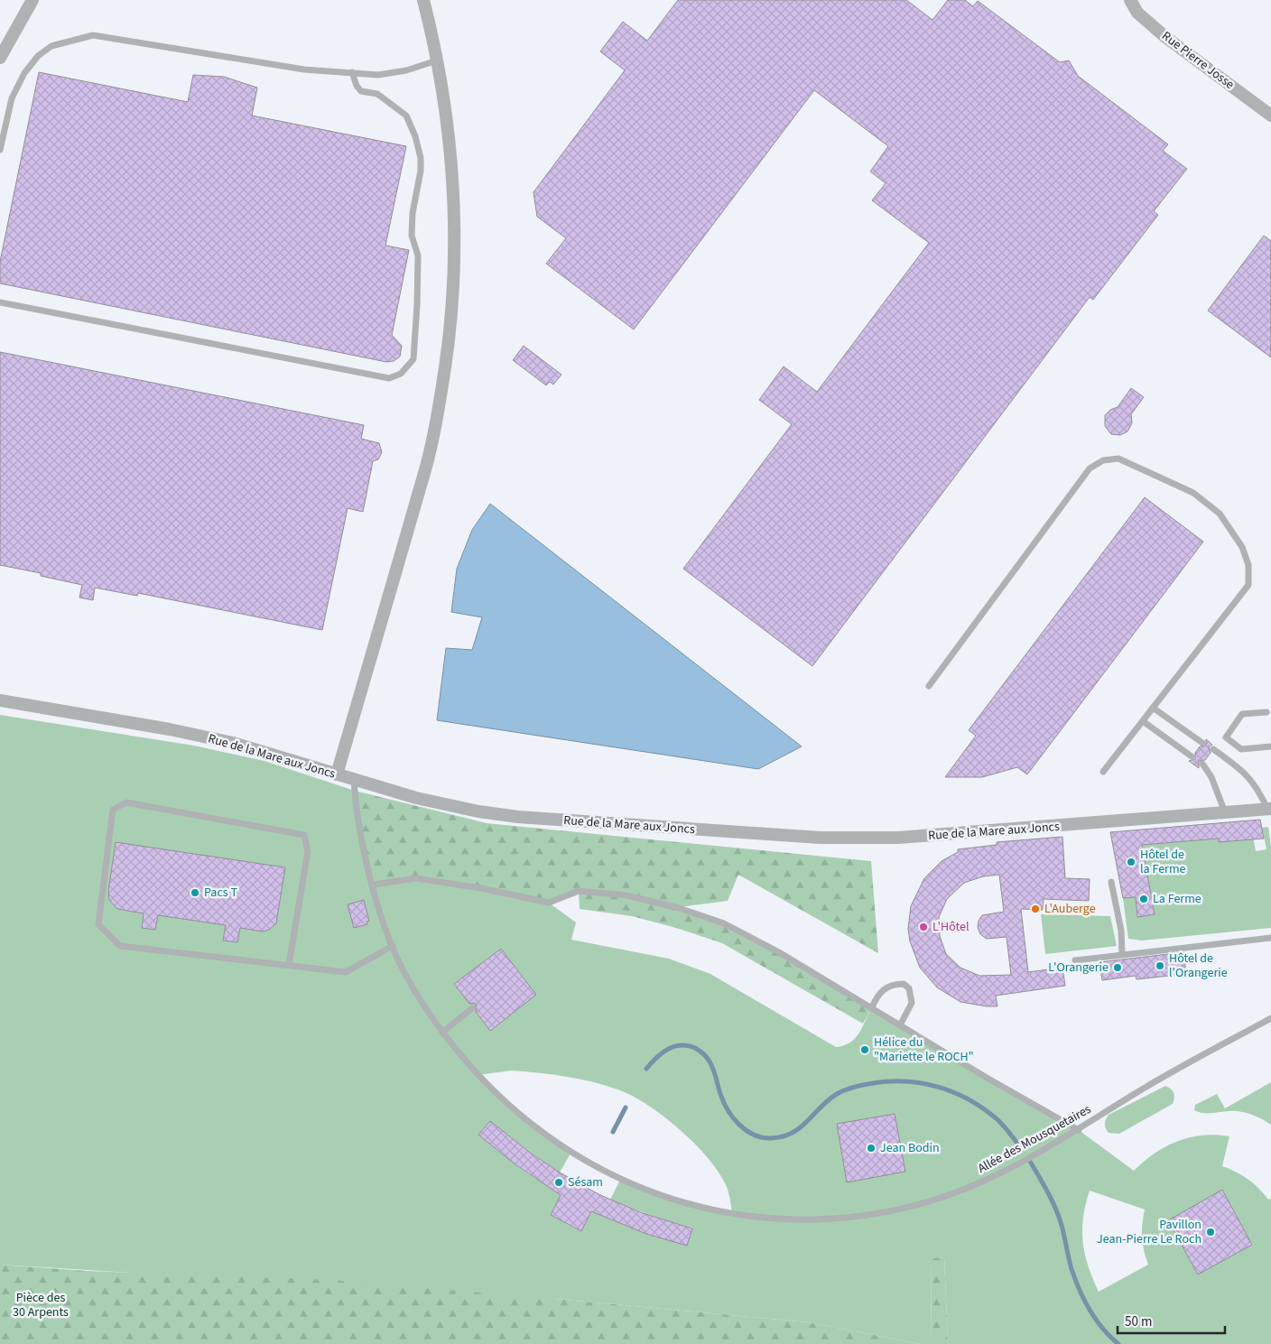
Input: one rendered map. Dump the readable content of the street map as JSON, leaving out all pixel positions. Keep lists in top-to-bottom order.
{
  "streets": {
    "street": ["Rue Pierre Josse", "Rue de la Mare aux Joncs"],
    "lane": ["Allée des Mousquetaires"]
  },
  "crossings": [
    ["Rue de la Mare aux Joncs", "Allée des Mousquetaires"]
  ],
  "parks": ["Pièce des 30 Arpents"],
  "places": [
    "Hôtel de la Ferme",
    "Pacs T",
    "La Ferme",
    "L'Auberge",
    "L'Hôtel",
    "Hôtel de l'Orangerie",
    "L'Orangerie",
    "Hélice du \"Mariette le ROCH\"",
    "Jean Bodin",
    "Sésam",
    "Pavillon Jean-Pierre Le Roch"
  ],
  "scale_bar": "50 m"
}
